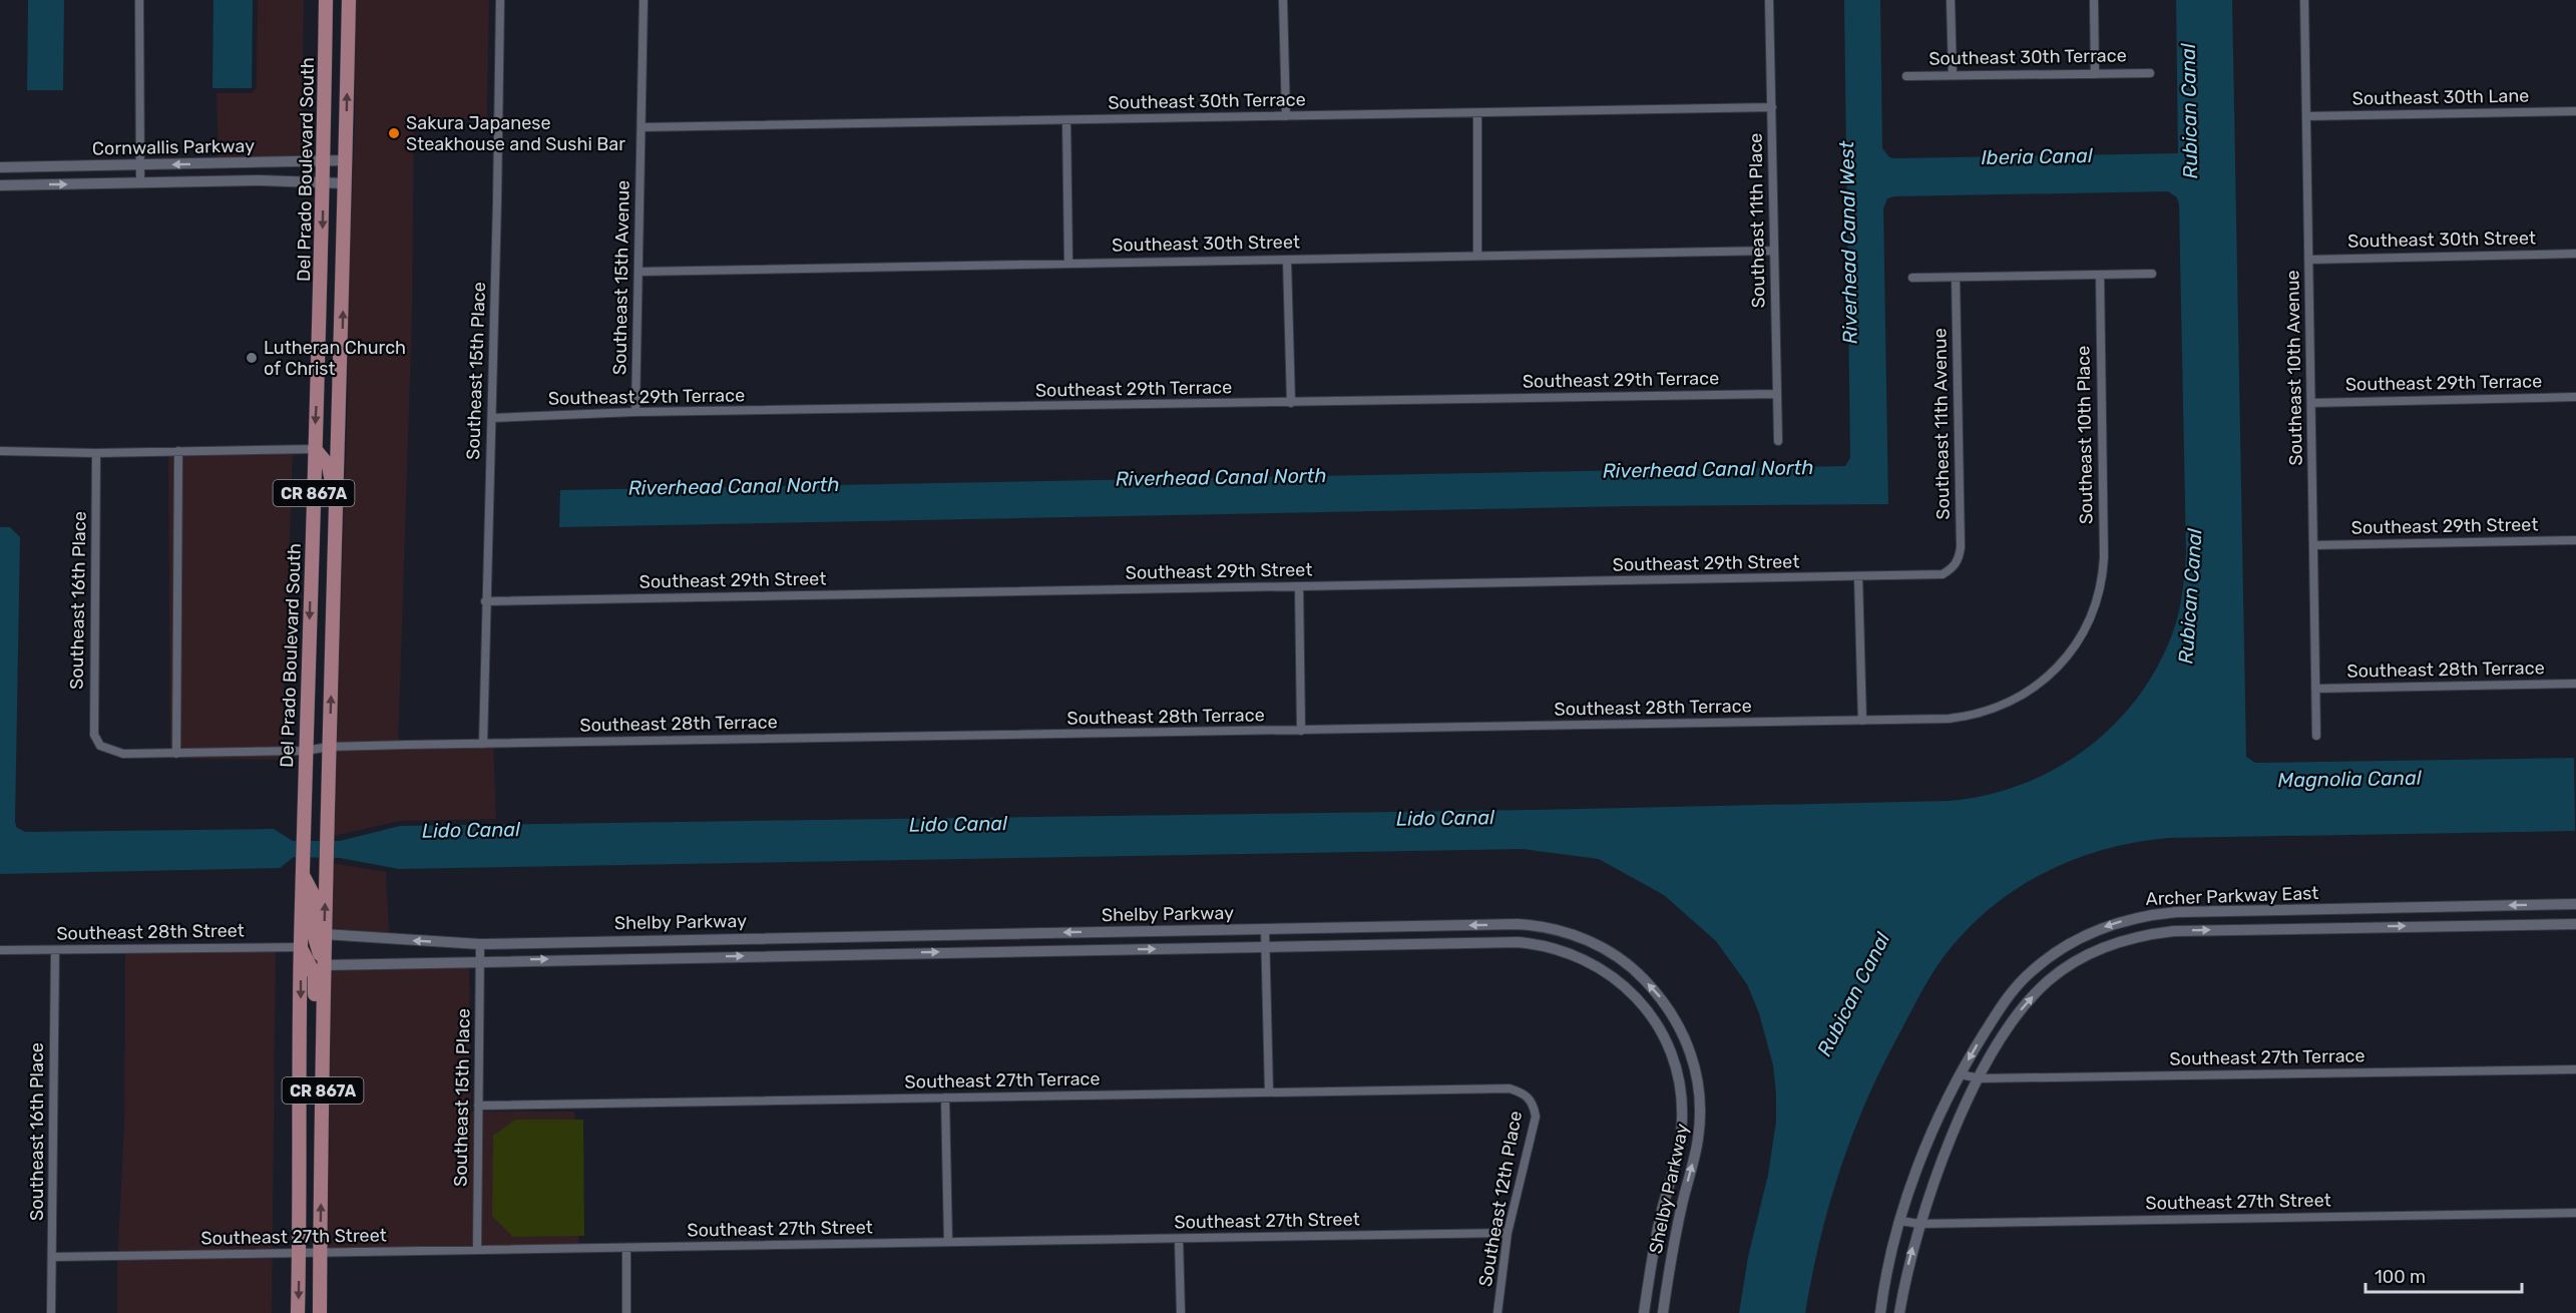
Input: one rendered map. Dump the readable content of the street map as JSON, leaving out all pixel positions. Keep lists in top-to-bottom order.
{
  "streets": {
    "main road": ["Del Prado Boulevard South", "CR 867A"],
    "street": [
      "Southeast 30th Terrace",
      "Southeast 30th Lane",
      "Cornwallis Parkway",
      "Southeast 11th Place",
      "Southeast 30th Street",
      "Southeast 15th Avenue",
      "Southeast 10th Avenue",
      "Southeast 15th Place",
      "Southeast 29th Terrace",
      "Southeast 11th Avenue",
      "Southeast 10th Place",
      "Southeast 29th Street",
      "Southeast 16th Place",
      "Southeast 28th Terrace",
      "Archer Parkway East",
      "Shelby Parkway",
      "Southeast 28th Street",
      "Southeast 27th Terrace",
      "Southeast 12th Place",
      "Southeast 27th Street"
    ]
  },
  "crossings": [
    ["Southeast 30th Terrace", "Southeast 11th Place"],
    ["Southeast 30th Terrace", "Southeast 15th Avenue"],
    ["Southeast 30th Lane", "Southeast 10th Avenue"],
    ["Cornwallis Parkway", "Del Prado Boulevard South"],
    ["Cornwallis Parkway", "CR 867A"],
    ["Del Prado Boulevard South", "Southeast 28th Terrace"],
    ["Del Prado Boulevard South", "Southeast 28th Street"],
    ["Del Prado Boulevard South", "Southeast 27th Street"],
    ["Southeast 11th Place", "Southeast 30th Street"],
    ["Southeast 11th Place", "Southeast 29th Terrace"],
    ["Southeast 30th Street", "Southeast 15th Avenue"],
    ["Southeast 30th Street", "Southeast 10th Avenue"],
    ["Southeast 15th Avenue", "Southeast 29th Terrace"],
    ["Southeast 10th Avenue", "Southeast 29th Terrace"],
    ["Southeast 10th Avenue", "Southeast 29th Street"],
    ["Southeast 10th Avenue", "Southeast 28th Terrace"],
    ["Southeast 15th Place", "Southeast 29th Terrace"],
    ["Southeast 15th Place", "Southeast 29th Street"],
    ["Southeast 15th Place", "Southeast 28th Terrace"],
    ["Southeast 15th Place", "Shelby Parkway"],
    ["Southeast 15th Place", "Southeast 27th Terrace"],
    ["Southeast 15th Place", "Southeast 27th Street"],
    ["Southeast 11th Avenue", "Southeast 29th Street"],
    ["Southeast 10th Place", "Southeast 28th Terrace"],
    ["CR 867A", "Southeast 28th Terrace"],
    ["CR 867A", "Shelby Parkway"],
    ["CR 867A", "Southeast 27th Street"],
    ["Southeast 16th Place", "Southeast 28th Terrace"],
    ["Southeast 16th Place", "Southeast 28th Street"],
    ["Southeast 16th Place", "Southeast 27th Street"],
    ["Archer Parkway East", "Southeast 27th Terrace"],
    ["Archer Parkway East", "Southeast 27th Street"],
    ["Southeast 27th Terrace", "Southeast 12th Place"],
    ["Southeast 12th Place", "Southeast 27th Street"]
  ],
  "water": [
    "Rubican Canal",
    "Iberia Canal",
    "Riverhead Canal West",
    "Riverhead Canal North",
    "Magnolia Canal",
    "Lido Canal"
  ],
  "places": ["Sakura Japanese Steakhouse and Sushi Bar", "Lutheran Church of Christ"],
  "scale_bar": "100 m"
}
